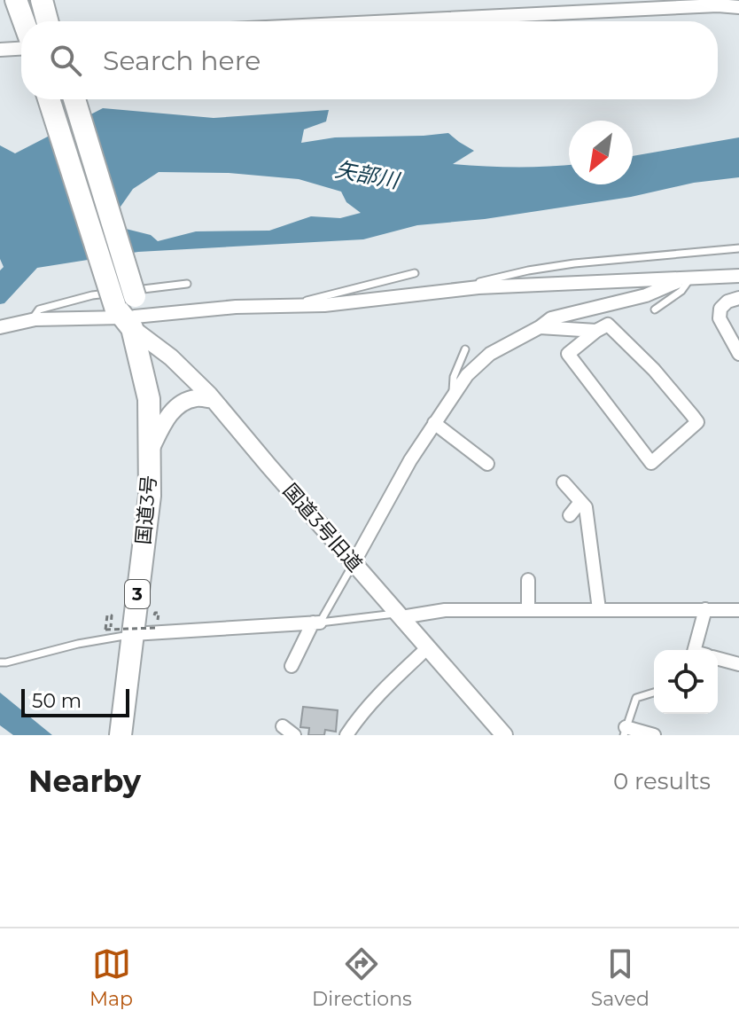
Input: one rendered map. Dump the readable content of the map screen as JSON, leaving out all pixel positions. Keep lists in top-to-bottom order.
{
  "streets": {
    "highway": ["国道3号", "3"],
    "street": ["国道3号旧道"]
  },
  "crossings": [
    ["国道3号", "国道3号旧道"]
  ],
  "water": ["矢部川"],
  "scale_bar": "50 m",
  "north": "bottom left",
  "page": {
    "search": "Search here",
    "scale": "50 m",
    "heading": ["Nearby", "0 results"],
    "nav": ["Map", "Directions", "Saved"]
  }
}
